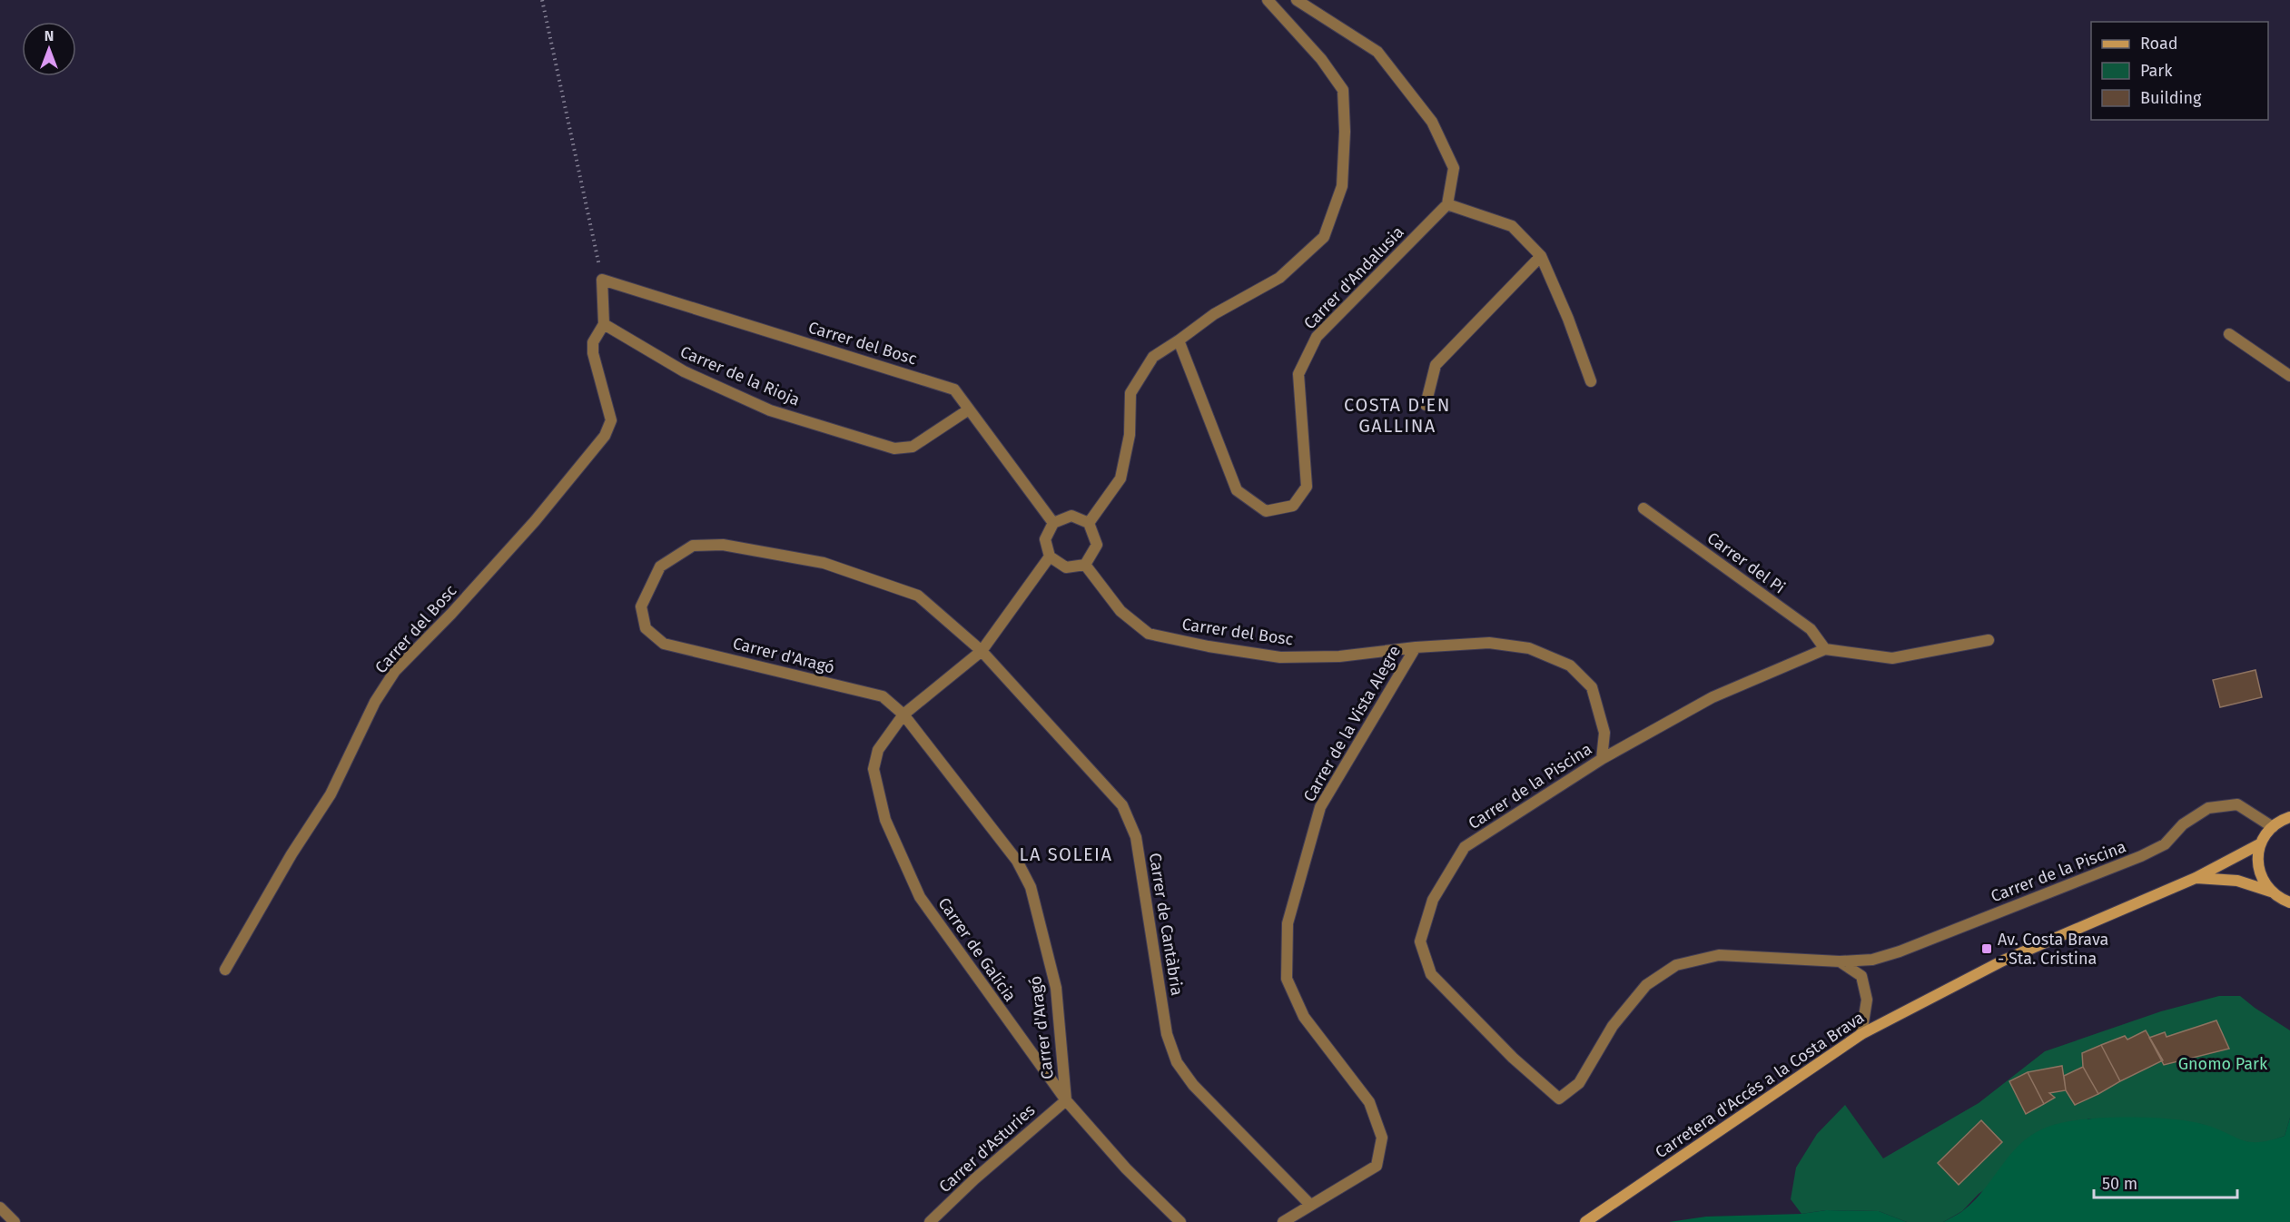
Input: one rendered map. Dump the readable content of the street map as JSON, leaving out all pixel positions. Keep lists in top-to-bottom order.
{
  "streets": {
    "main road": ["Carretera d'Accés a la Costa Brava"],
    "street": [
      "Carrer d'Andalusia",
      "Carrer del Bosc",
      "Carrer de la Rioja",
      "Carrer del Pi",
      "Carrer d'Aragó",
      "Carrer de la Vista Alegre",
      "Carrer de la Piscina",
      "Carrer de Cantàbria",
      "Carrer de Galícia",
      "Carrer d'Asturies"
    ]
  },
  "crossings": [
    ["Carrer del Bosc", "Carrer de la Rioja"],
    ["Carrer del Bosc", "Carrer de la Vista Alegre"],
    ["Carrer del Bosc", "Carrer de la Piscina"],
    ["Carrer del Bosc", "Carrer de Galícia"],
    ["Carrer del Pi", "Carrer de la Piscina"],
    ["Carrer d'Aragó", "Carrer de Cantàbria"],
    ["Carrer d'Aragó", "Carrer de Galícia"],
    ["Carrer d'Aragó", "Carrer d'Asturies"],
    ["Carrer de la Vista Alegre", "Carrer de Cantàbria"],
    ["Carrer de Cantàbria", "Carrer de Galícia"],
    ["Carrer de Galícia", "Carrer d'Asturies"]
  ],
  "districts": ["COSTA D'EN GALLINA", "LA SOLEIA"],
  "parks": ["Gnomo Park"],
  "places": {
    "transit": ["Av. Costa Brava - Sta. Cristina"]
  },
  "legend": ["Road", "Park", "Building"],
  "scale_bar": "50 m",
  "north": "top"
}
